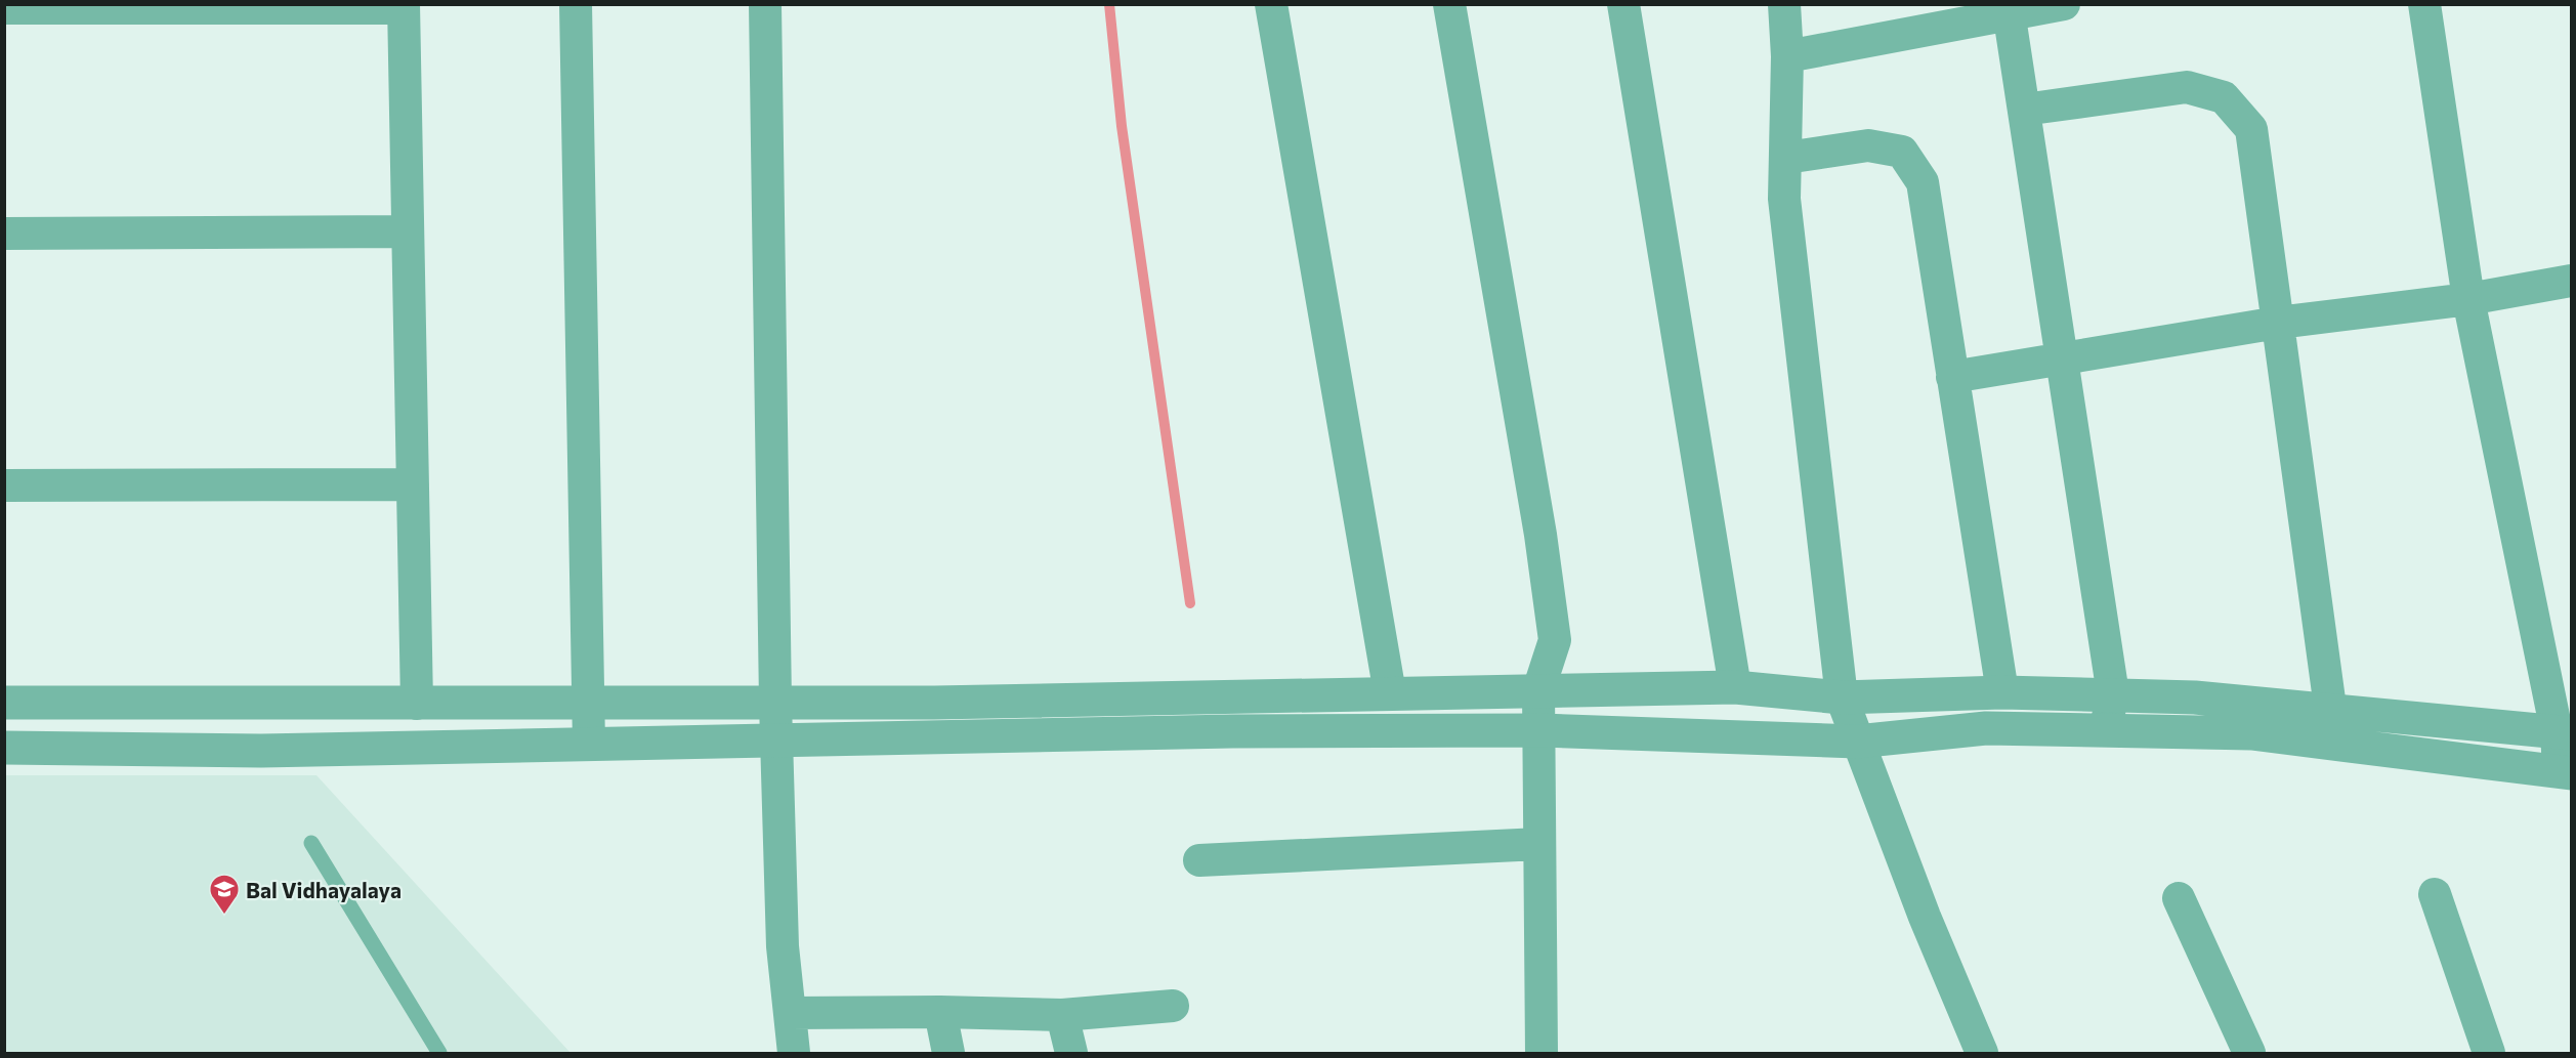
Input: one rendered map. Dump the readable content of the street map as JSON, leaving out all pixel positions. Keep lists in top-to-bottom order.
{
  "places": {
    "school or university": ["Bal Vidhayalaya"]
  }
}
